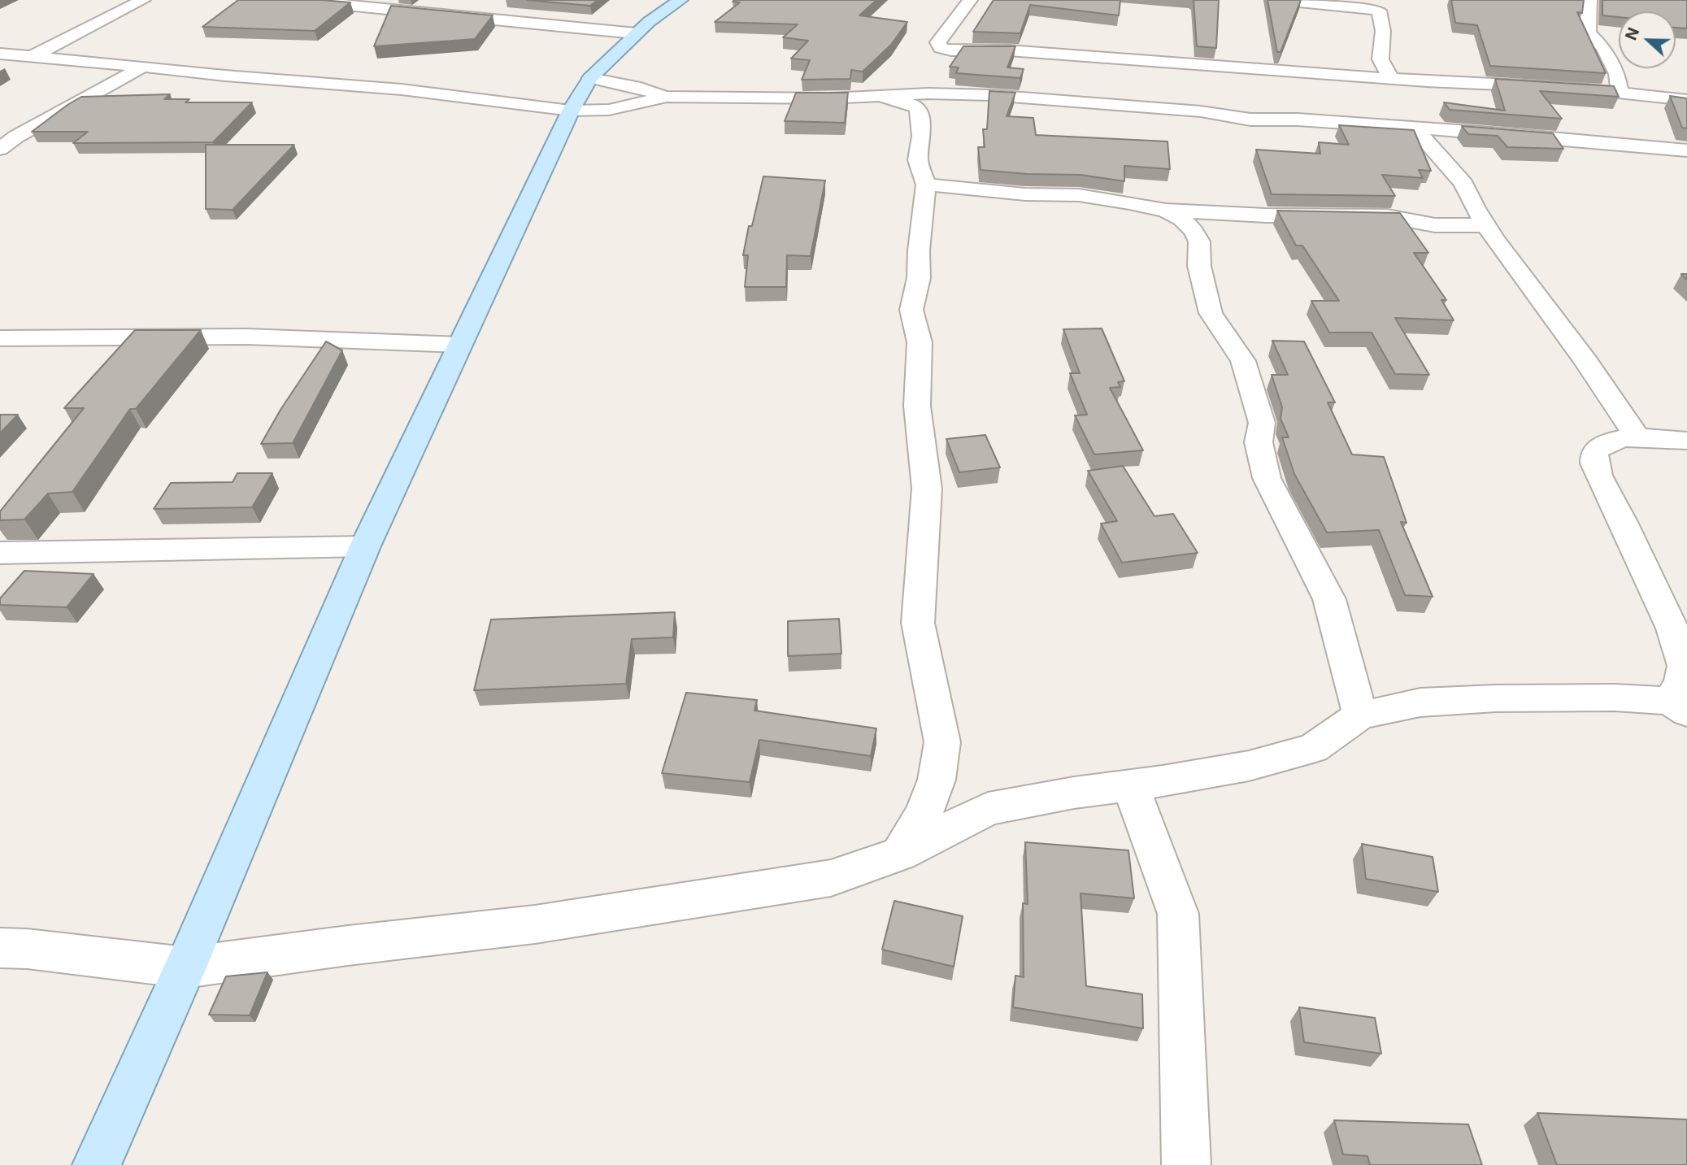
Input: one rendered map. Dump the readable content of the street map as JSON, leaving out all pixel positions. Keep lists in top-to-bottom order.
{
  "north": "left"
}
